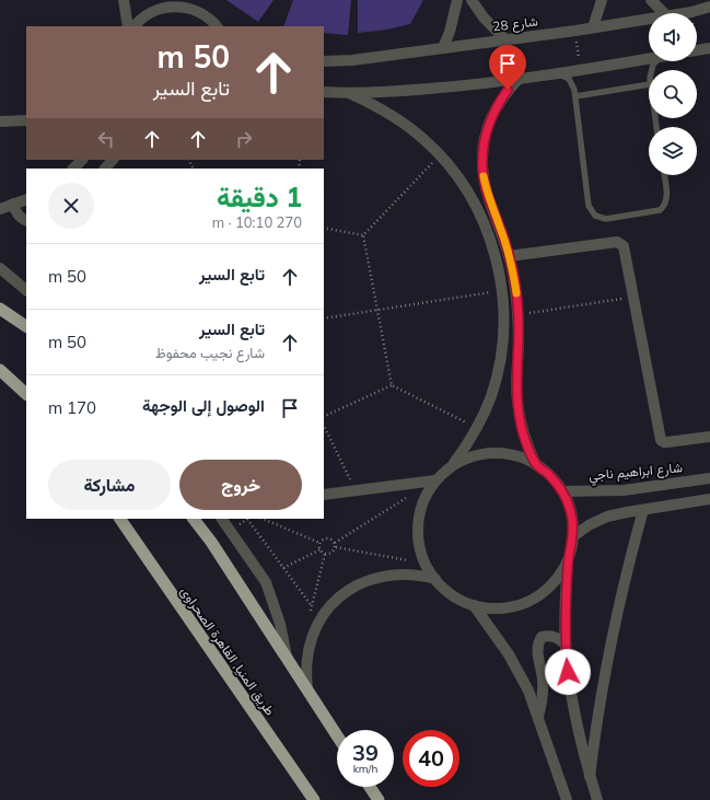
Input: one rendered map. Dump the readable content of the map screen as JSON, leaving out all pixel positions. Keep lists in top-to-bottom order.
{
  "streets": {
    "highway": ["طريق المنيا, القاهرة الصحراوى"],
    "street": ["شارع 28", "شارع ابراهيم ناجي"]
  },
  "page": {
    "turn": ["50 m", "تابع السير"],
    "heading": ["1 دقيقة", "270 m · 10:10"],
    "list": [
      {
        "name": "تابع السير",
        "value": "50 m"
      },
      {
        "name": "تابع السير",
        "note": "شارع نجيب محفوظ",
        "value": "50 m"
      },
      {
        "name": "الوصول إلى الوجهة",
        "value": "170 m"
      }
    ],
    "buttons": ["خروج", "مشاركة"],
    "speed": "39 km/h",
    "limit": "40"
  }
}
